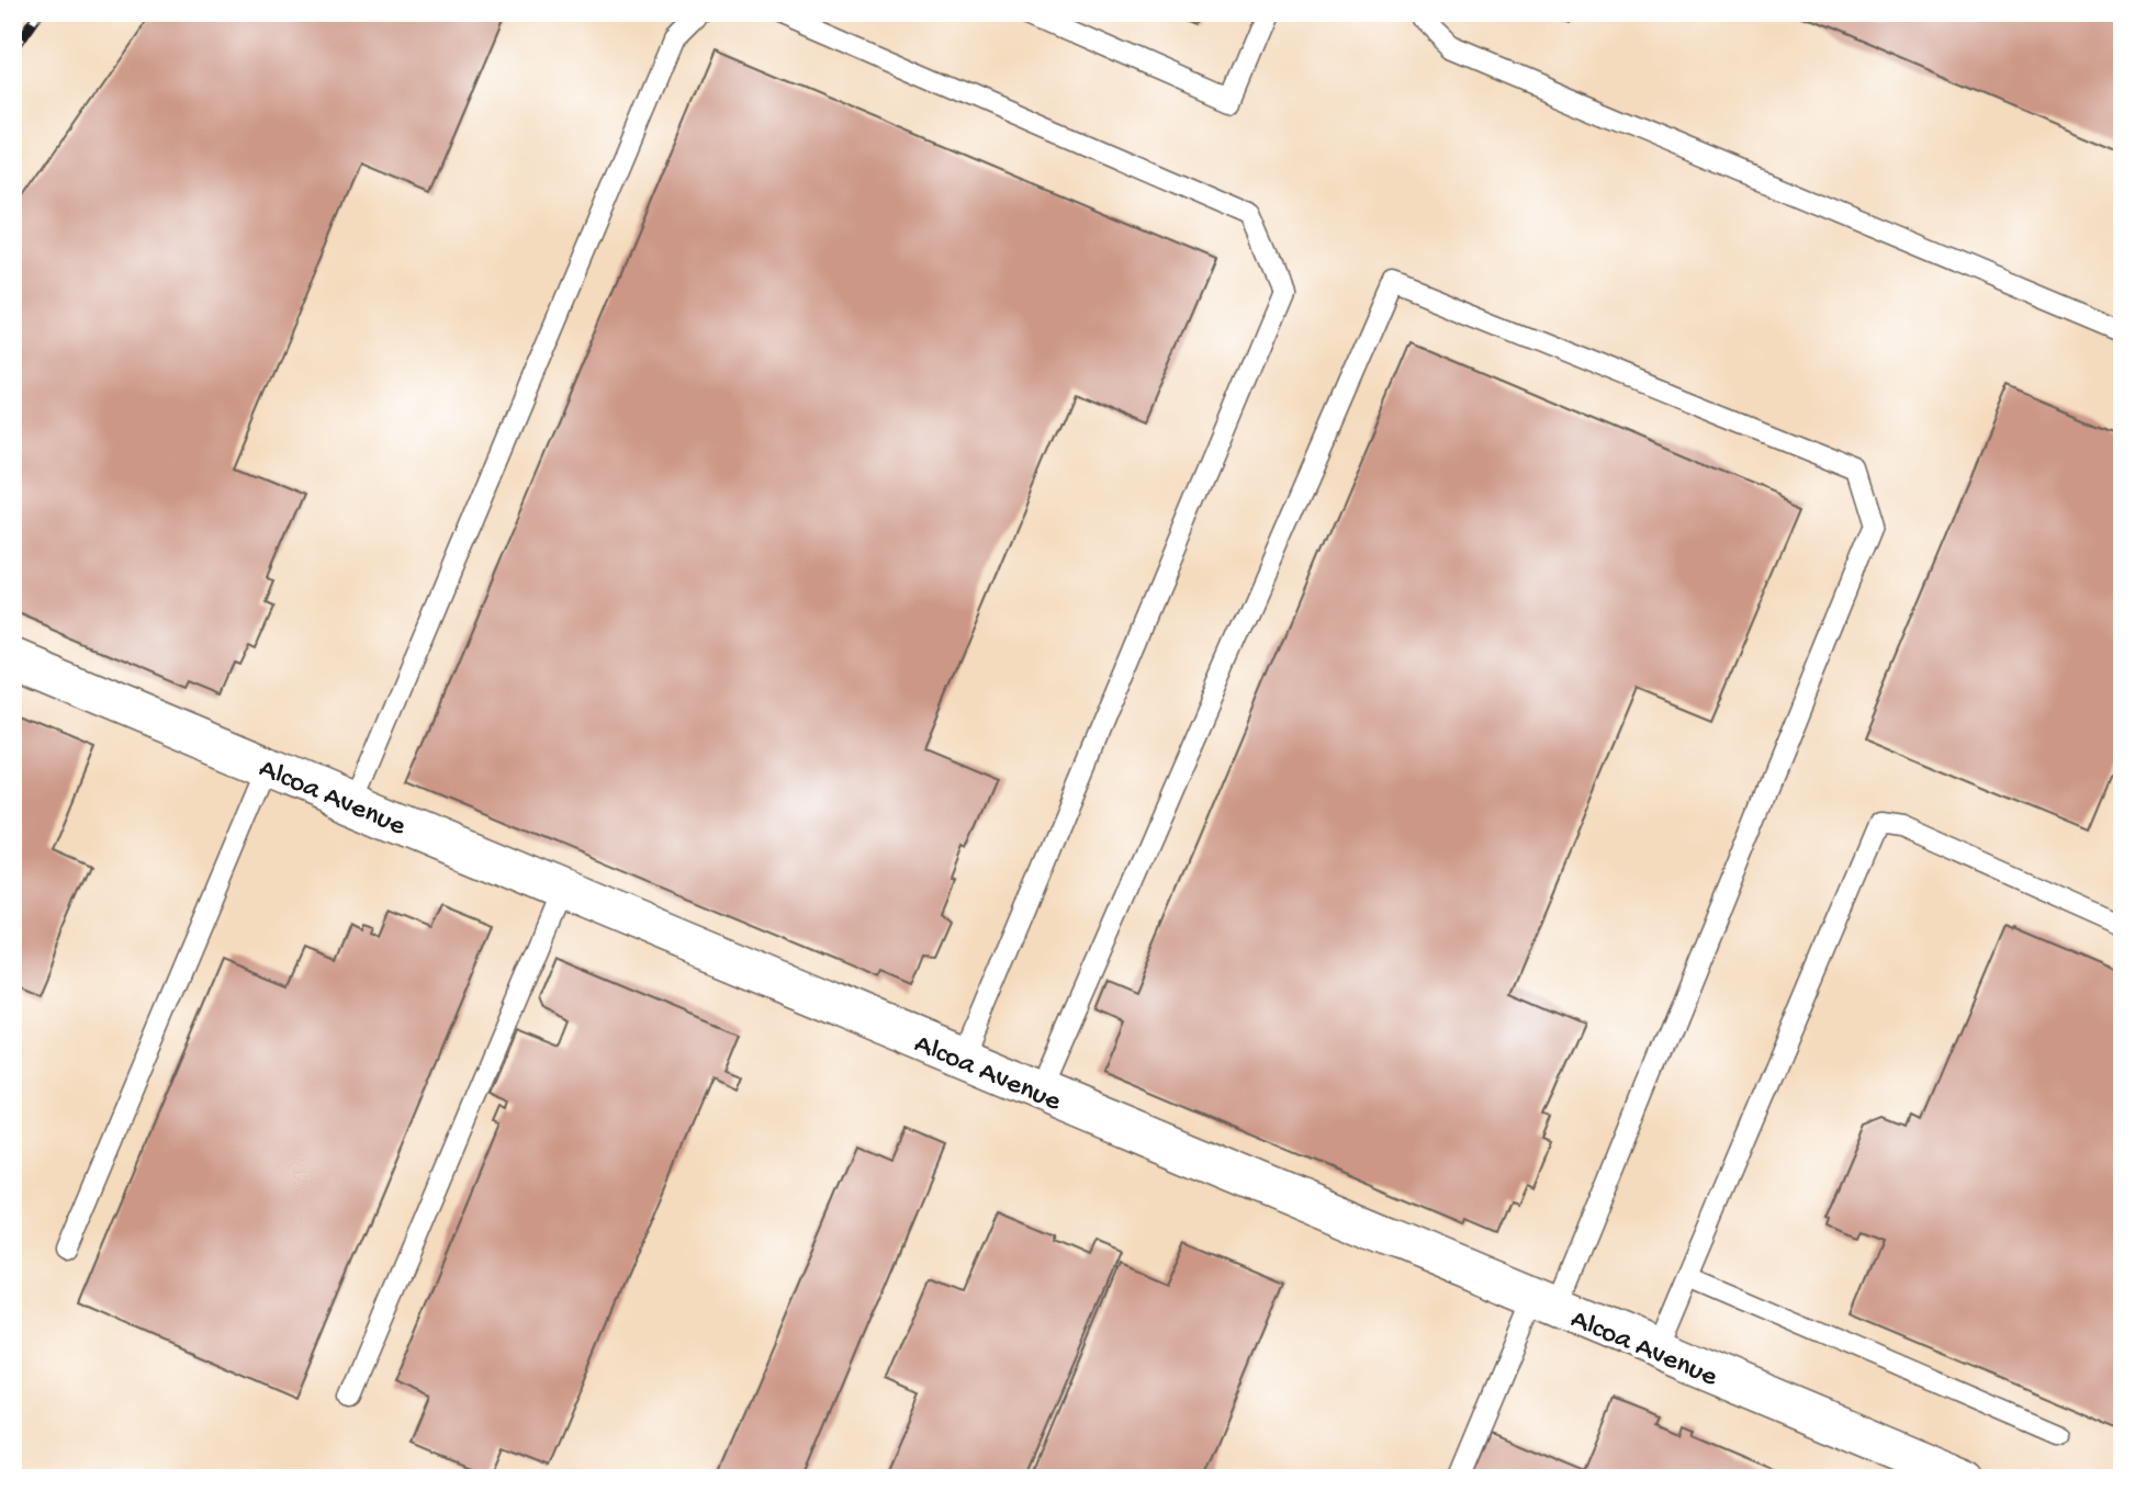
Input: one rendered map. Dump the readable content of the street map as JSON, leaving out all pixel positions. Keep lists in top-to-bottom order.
{
  "streets": {
    "street": ["Alcoa Avenue"]
  }
}
